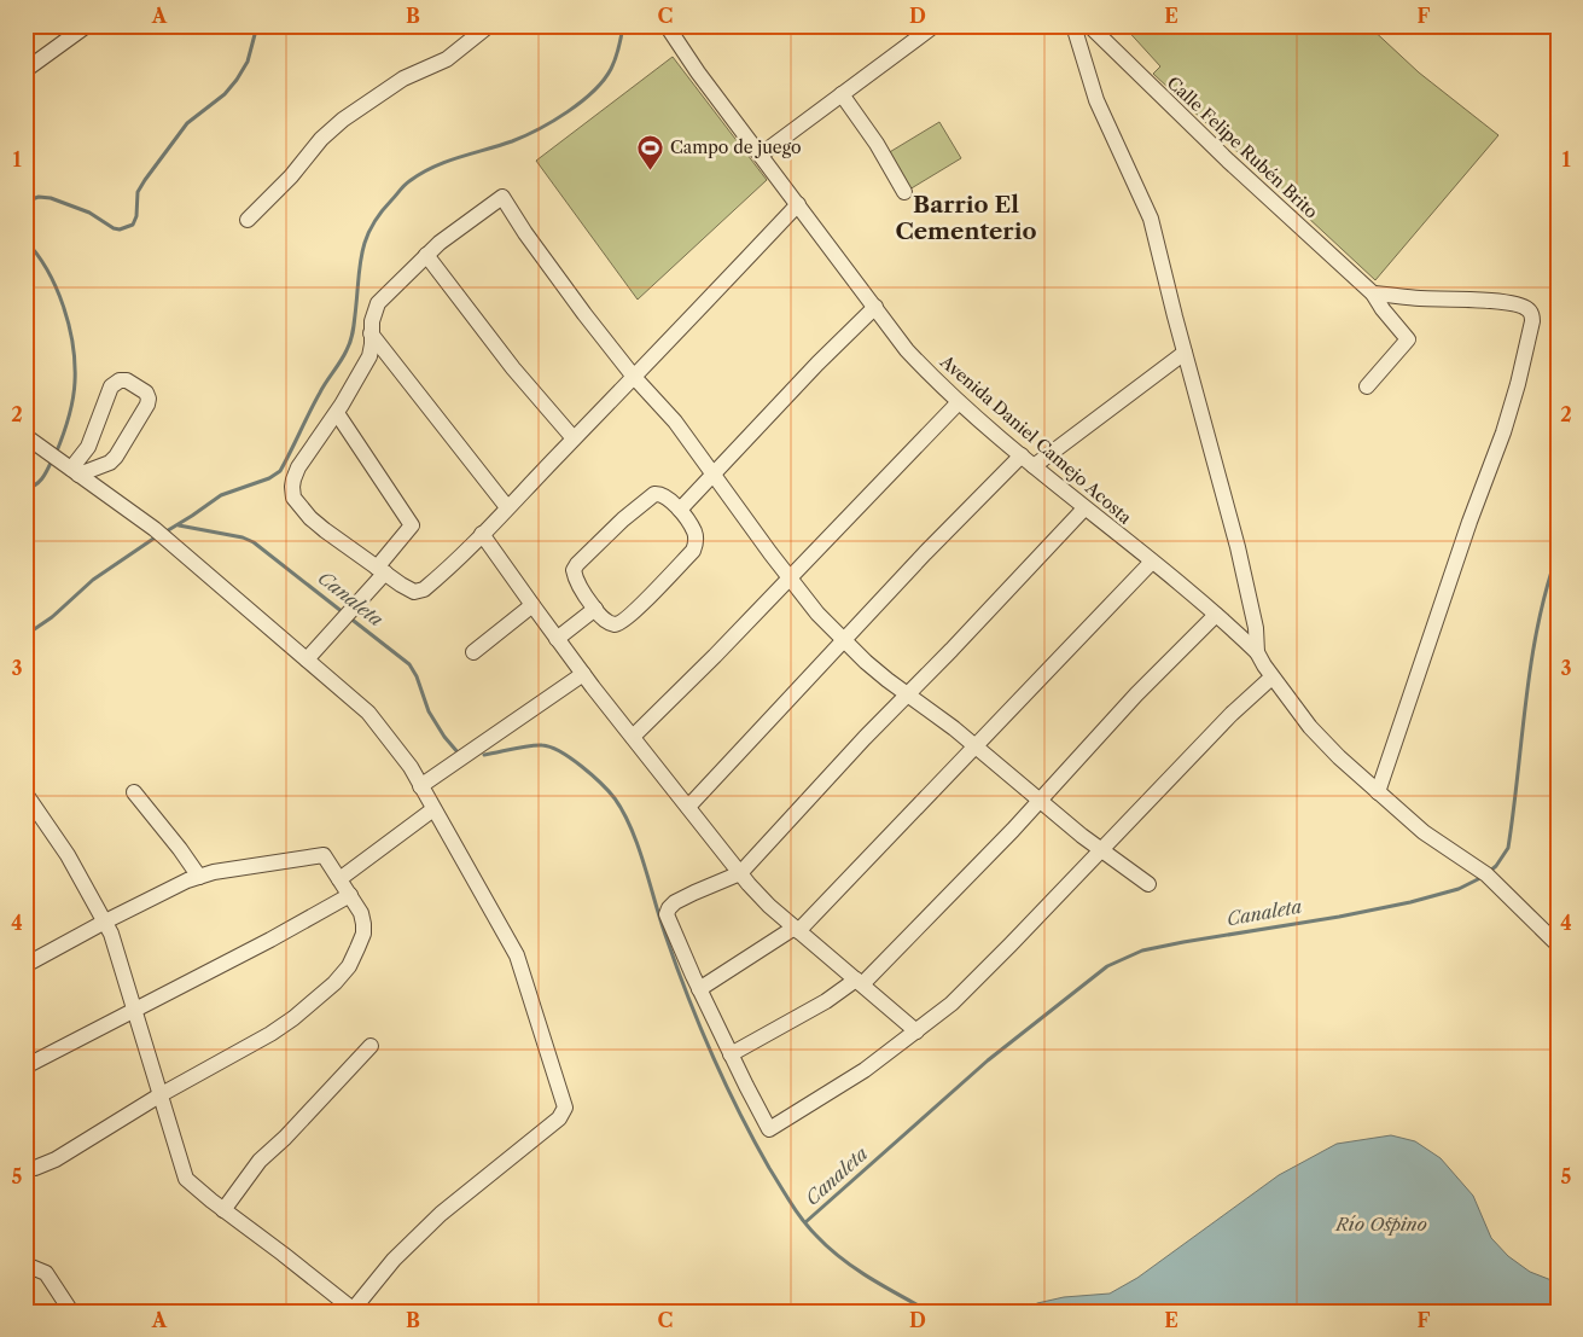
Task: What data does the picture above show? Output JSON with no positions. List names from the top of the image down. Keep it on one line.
{"streets":{"street":["Calle Felipe Rubén Brito","Avenida Daniel Camejo Acosta"]},"districts":["Barrio El Cementerio"],"water":["Canaleta","Río Ospino"],"places":{"sports":["Campo de juego"]},"grid":{"columns":["A","B","C","D","E","F"],"rows":["1","2","3","4","5"]}}
